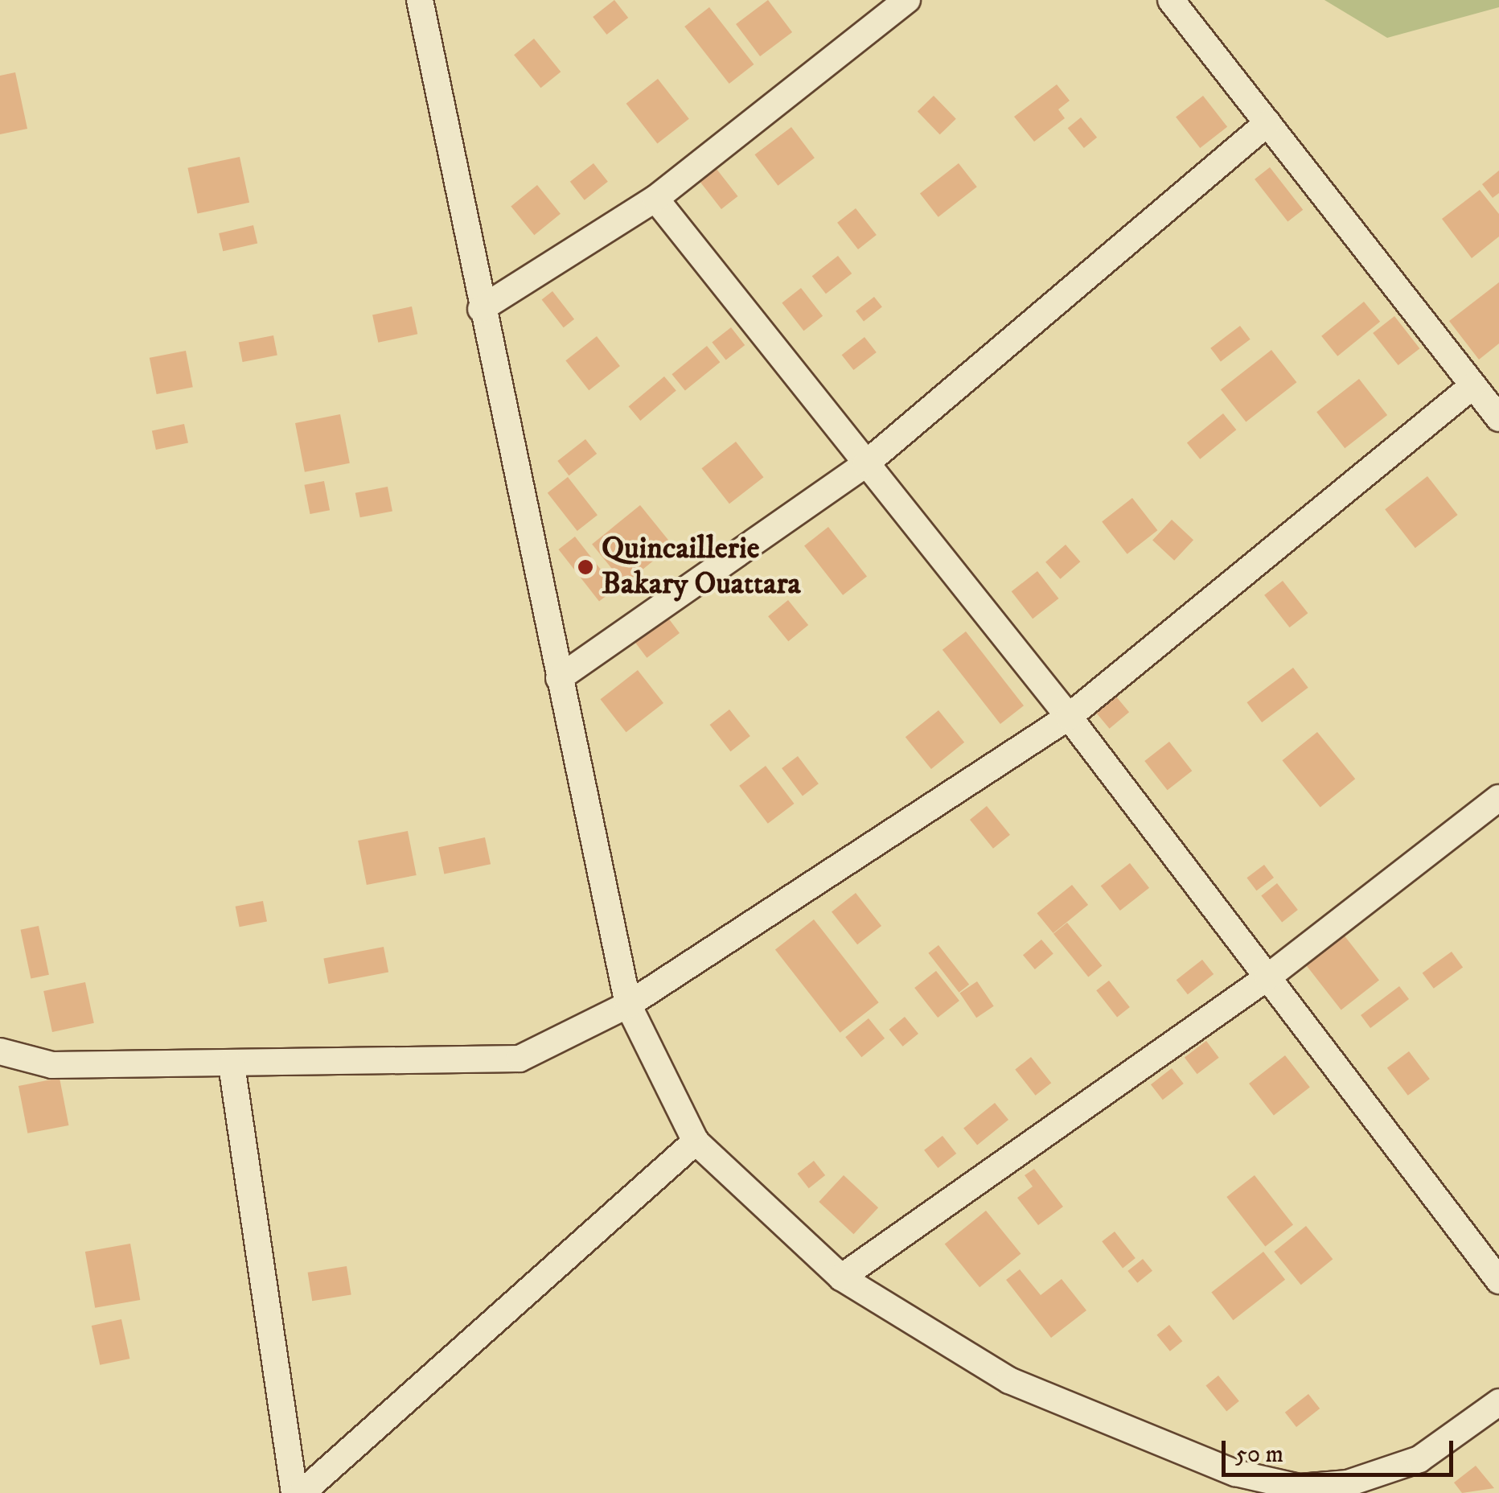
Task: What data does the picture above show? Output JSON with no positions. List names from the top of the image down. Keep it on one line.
{"places":["Quincaillerie Bakary Ouattara"],"scale_bar":"50 m"}
